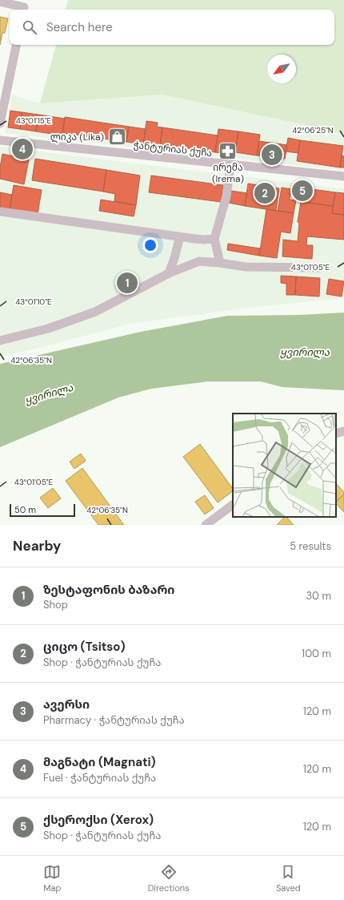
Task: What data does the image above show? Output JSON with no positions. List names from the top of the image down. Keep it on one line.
{"streets":{"street":["ჭანტურიას ქუჩა"]},"water":["ყვირილა"],"places":{"shop":["ლიკა (Lika)"],"pharmacy":["ირემა (Irema)"]},"scale_bar":"50 m","north":"bottom left","page":{"search":"Search here","pins":["4","3","5","2","1"],"scale":"50 m","heading":["Nearby","5 results"],"list":[{"mark":"1","name":"ზესტაფონის ბაზარი","note":"Shop","value":"30 m"},{"mark":"2","name":"ციცო (Tsitso)","note":"Shop · ჭანტურიას ქუჩა","value":"100 m"},{"mark":"3","name":"ავერსი","note":"Pharmacy · ჭანტურიას ქუჩა","value":"120 m"},{"mark":"4","name":"მაგნატი (Magnati)","note":"Fuel · ჭანტურიას ქუჩა","value":"120 m"},{"mark":"5","name":"ქსეროქსი (Xerox)","note":"Shop · ჭანტურიას ქუჩა","value":"120 m"}],"nav":["Map","Directions","Saved"]},"coordinates":["43°01'15\"E","42°06'25\"N","43°01'05\"E","43°01'10\"E","42°06'35\"N"]}
